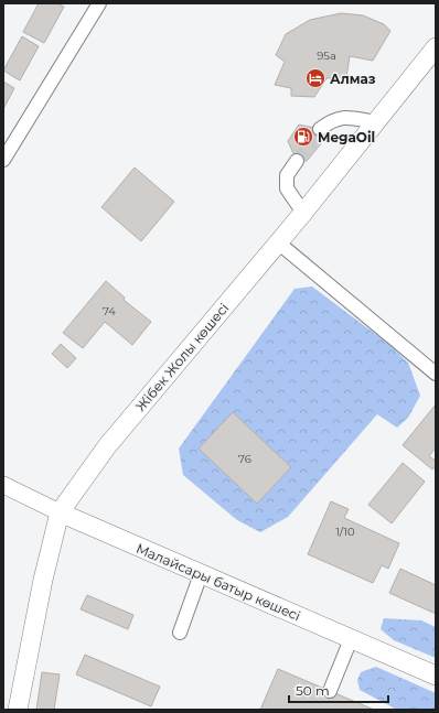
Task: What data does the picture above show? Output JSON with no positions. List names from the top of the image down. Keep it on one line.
{"streets":{"highway":["Жібек Жолы көшесі","Малайсары батыр көшесі"]},"crossings":[["Жібек Жолы көшесі","Малайсары батыр көшесі"]],"places":{"hotel":["Алмаз"],"fuel station":["MegaOil"]},"house_numbers":["95а","74","76","1/10"],"scale_bar":"50 m"}
